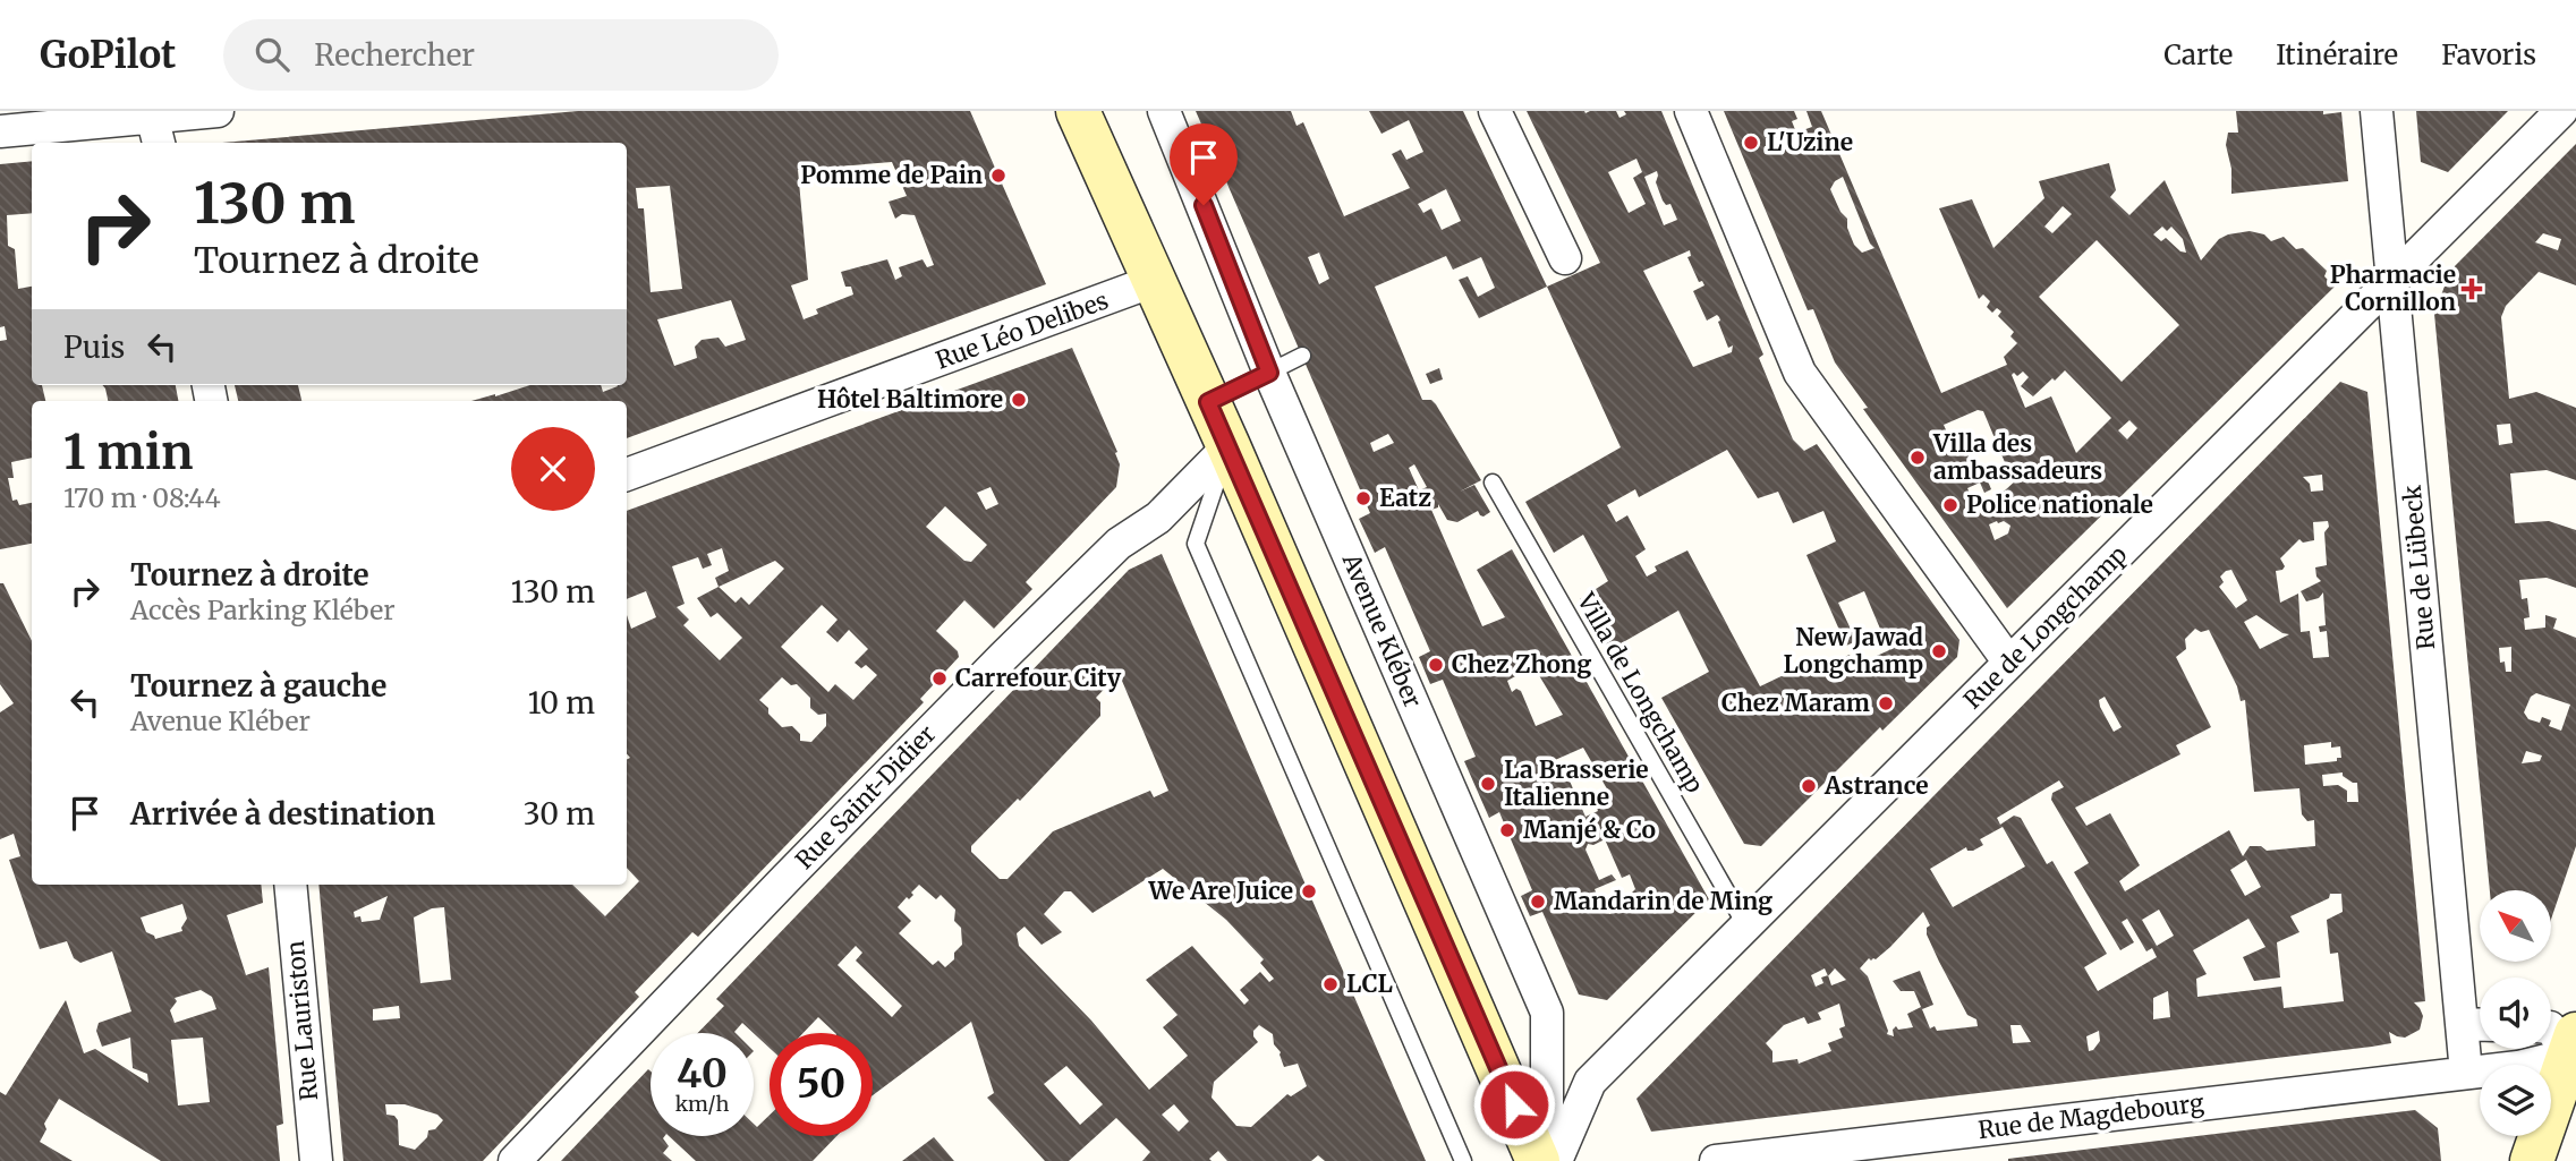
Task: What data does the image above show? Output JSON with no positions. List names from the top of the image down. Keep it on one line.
{"streets":{"street":["Rue Léo Delibes","Rue de Lübeck","Rue de Longchamp","Avenue Kléber","Rue Saint-Didier","Rue Lauriston","Rue de Magdebourg"],"lane":["Villa de Longchamp"]},"crossings":[["Rue de Lübeck","Rue de Longchamp"],["Rue de Longchamp","Villa de Longchamp"]],"places":{"other":["L'Uzine","Pomme de Pain","Hôtel Baltimore","Villa des ambassadeurs","Eatz","Police nationale","New Jawad Longchamp","Chez Zhong","Carrefour City","Chez Maram","La Brasserie Italienne","Astrance","Manjé & Co","We Are Juice","Mandarin de Ming","LCL"],"health":["Pharmacie Cornillon"]},"north":"top left","page":{"header":"GoPilot","search":"Rechercher","nav":["Carte","Itinéraire","Favoris"],"turn":["130 m","Tournez à droite"],"then":"Puis","heading":["1 min","170 m · 08:44"],"list":[{"name":"Tournez à droite","note":"Accès Parking Kléber","value":"130 m"},{"name":"Tournez à gauche","note":"Avenue Kléber","value":"10 m"},{"name":"Arrivée à destination","value":"30 m"}],"speed":"40 km/h","limit":"50"}}
